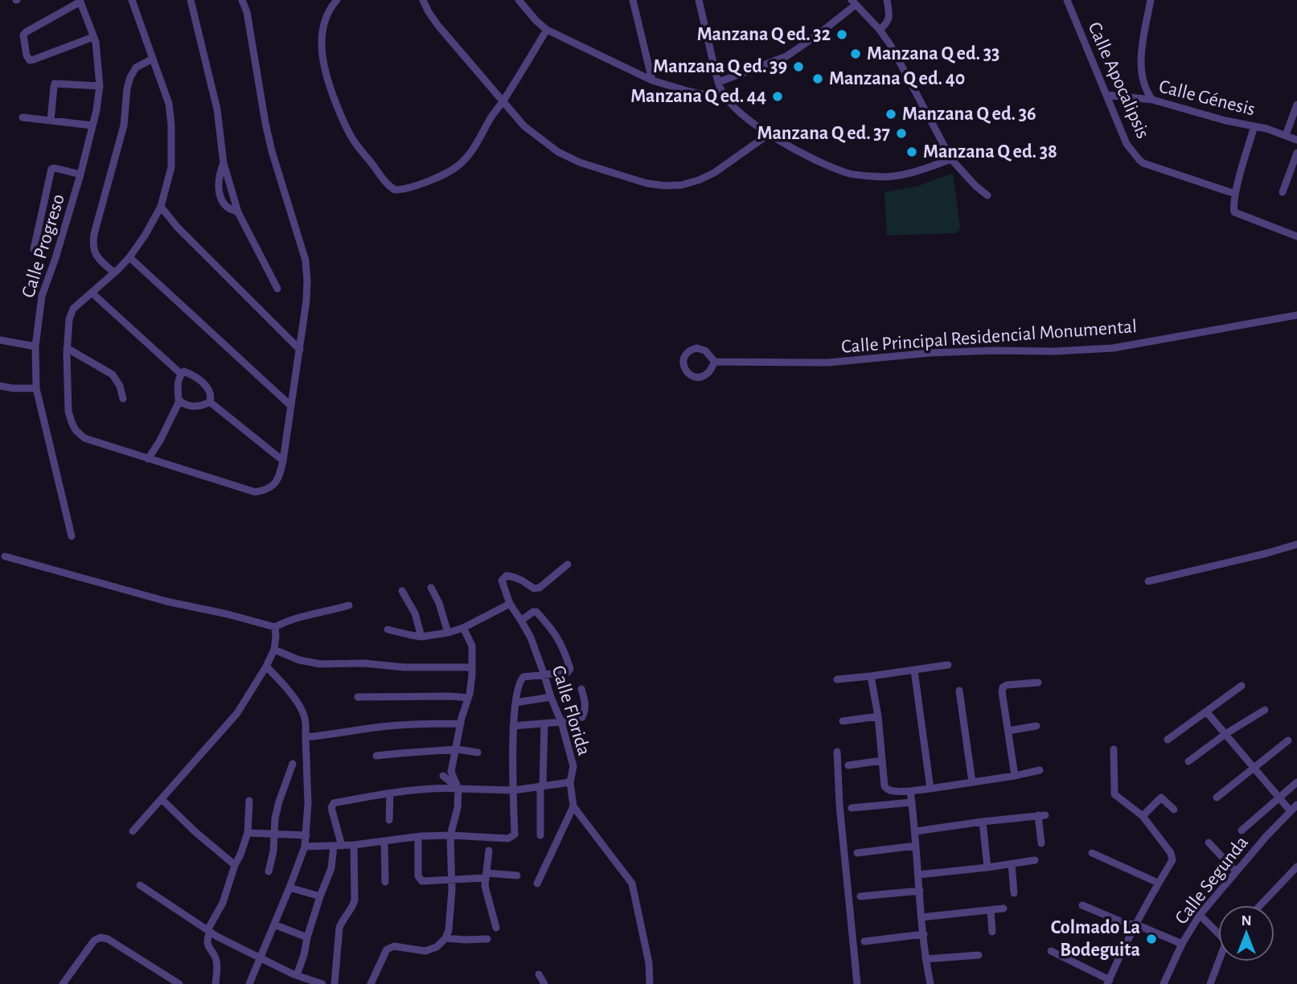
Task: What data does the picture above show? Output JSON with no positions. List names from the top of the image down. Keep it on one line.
{"streets":{"street":["Calle Apocalipsis","Calle Génesis","Calle Progreso","Calle Principal Residencial Monumental","Calle Florida","Calle Segunda"]},"crossings":[["Calle Apocalipsis","Calle Génesis"]],"places":["Manzana Q ed. 32","Manzana Q ed. 33","Manzana Q ed. 39","Manzana Q ed. 40","Manzana Q ed. 44","Manzana Q ed. 36","Manzana Q ed. 37","Manzana Q ed. 38","Colmado La Bodeguita"],"north":"top"}
